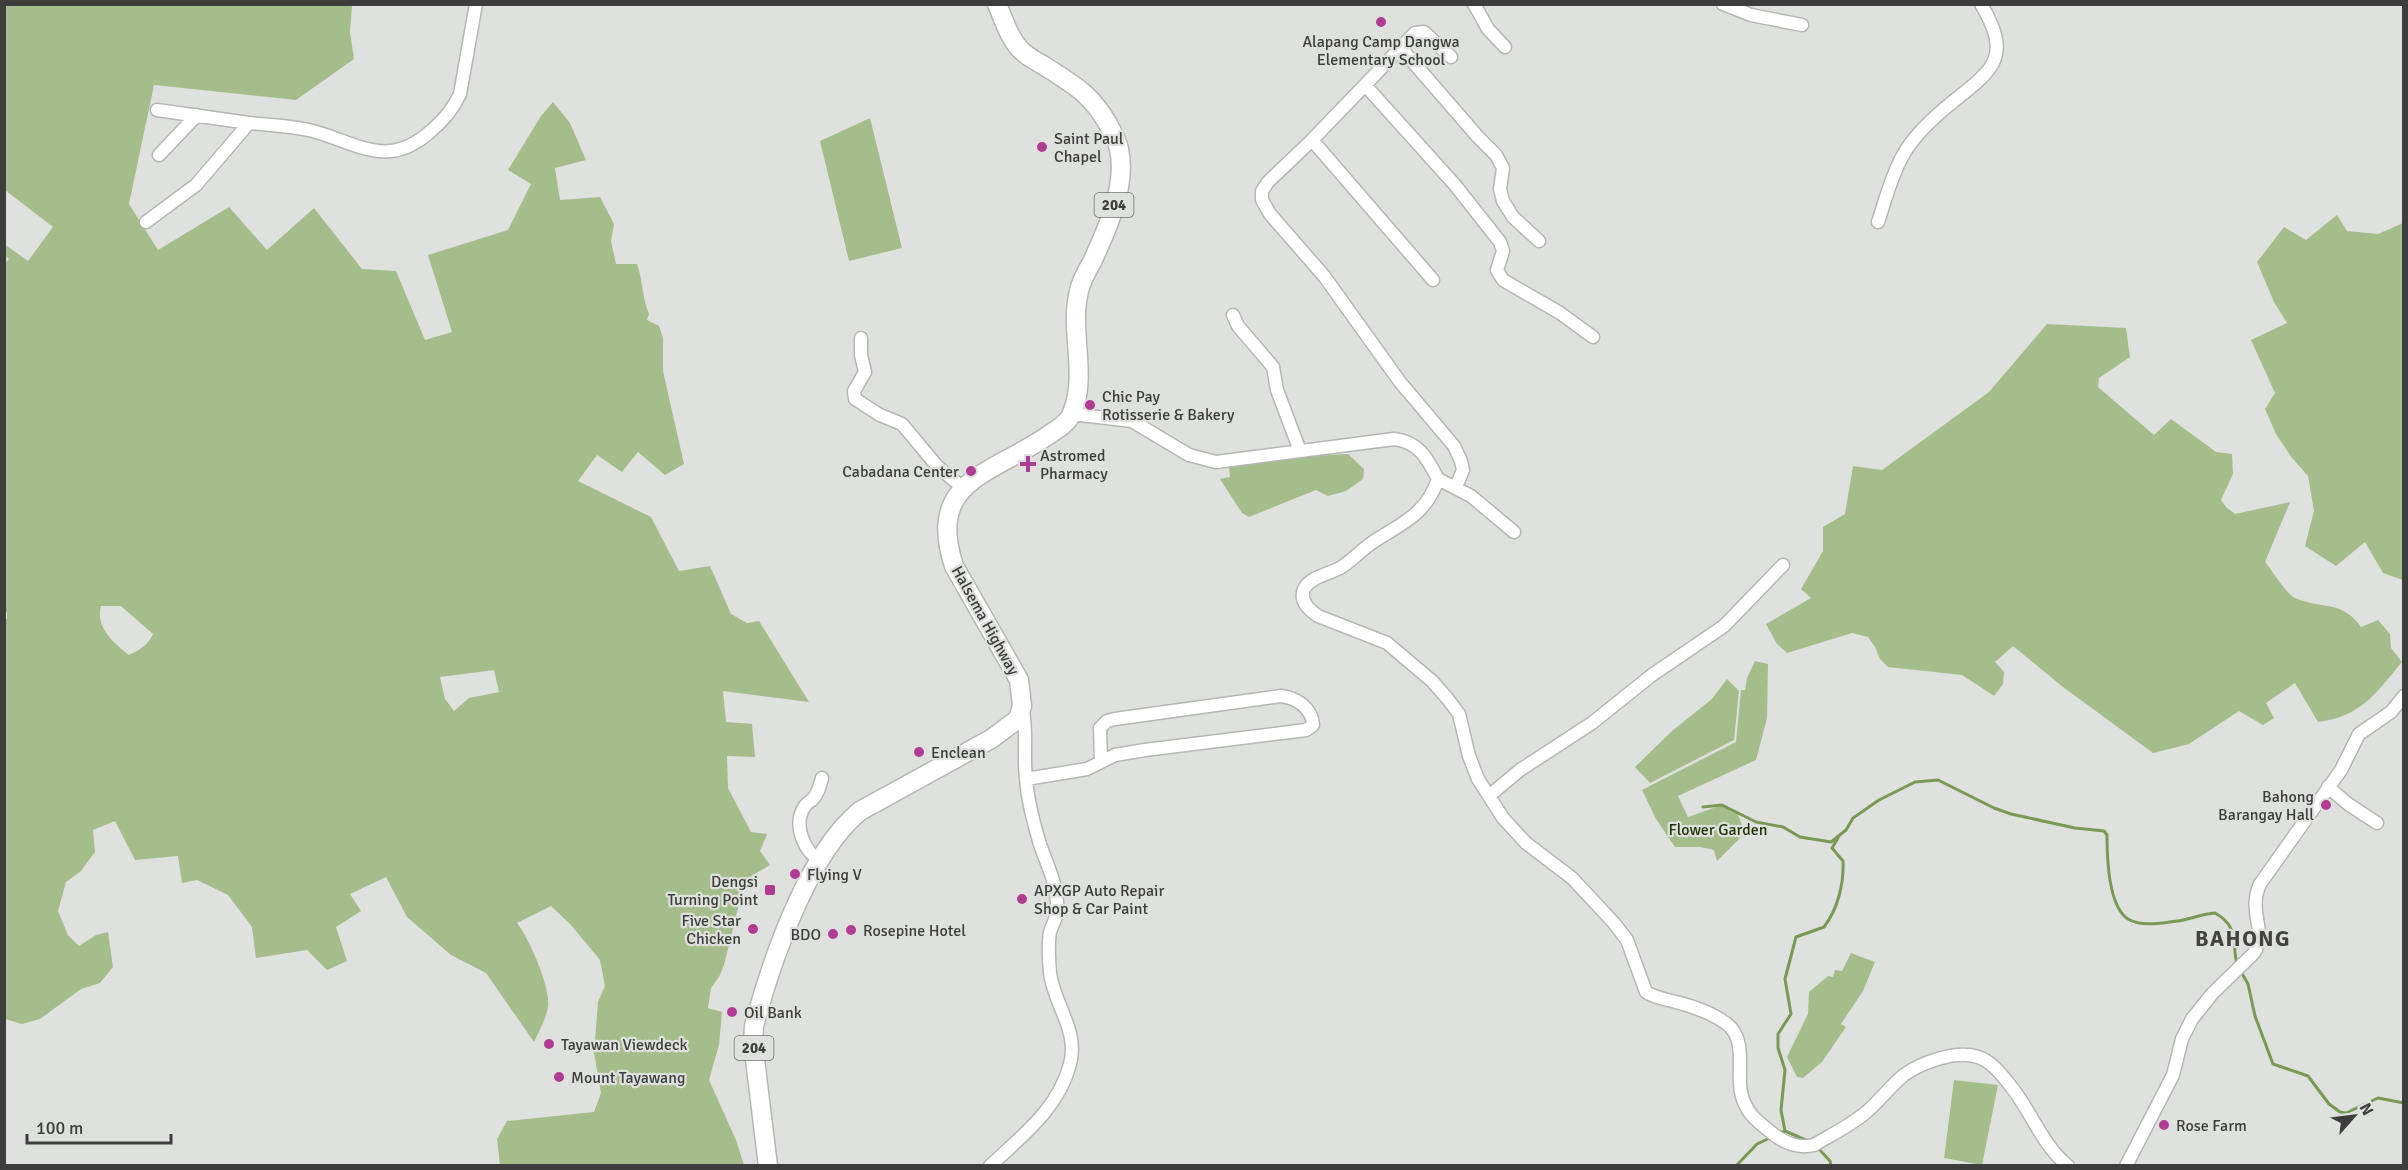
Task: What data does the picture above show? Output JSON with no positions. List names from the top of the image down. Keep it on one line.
{"streets":{"highway":["204","Halsema Highway"]},"crossings":[["204","Halsema Highway"]],"districts":["BAHONG"],"parks":["Flower Garden"],"places":{"other":["Alapang Camp Dangwa Elementary School","Saint Paul Chapel","Chic Pay Rotisserie & Bakery","Cabadana Center","Enclean","Bahong Barangay Hall","Flying V","APXGP Auto Repair Shop & Car Paint","Five Star Chicken","Rosepine Hotel","BDO","Oil Bank","Tayawan Viewdeck","Mount Tayawang","Rose Farm"],"health":["Astromed Pharmacy"],"transit":["Dengsi Turning Point"]},"scale_bar":"100 m","north":"top right"}
